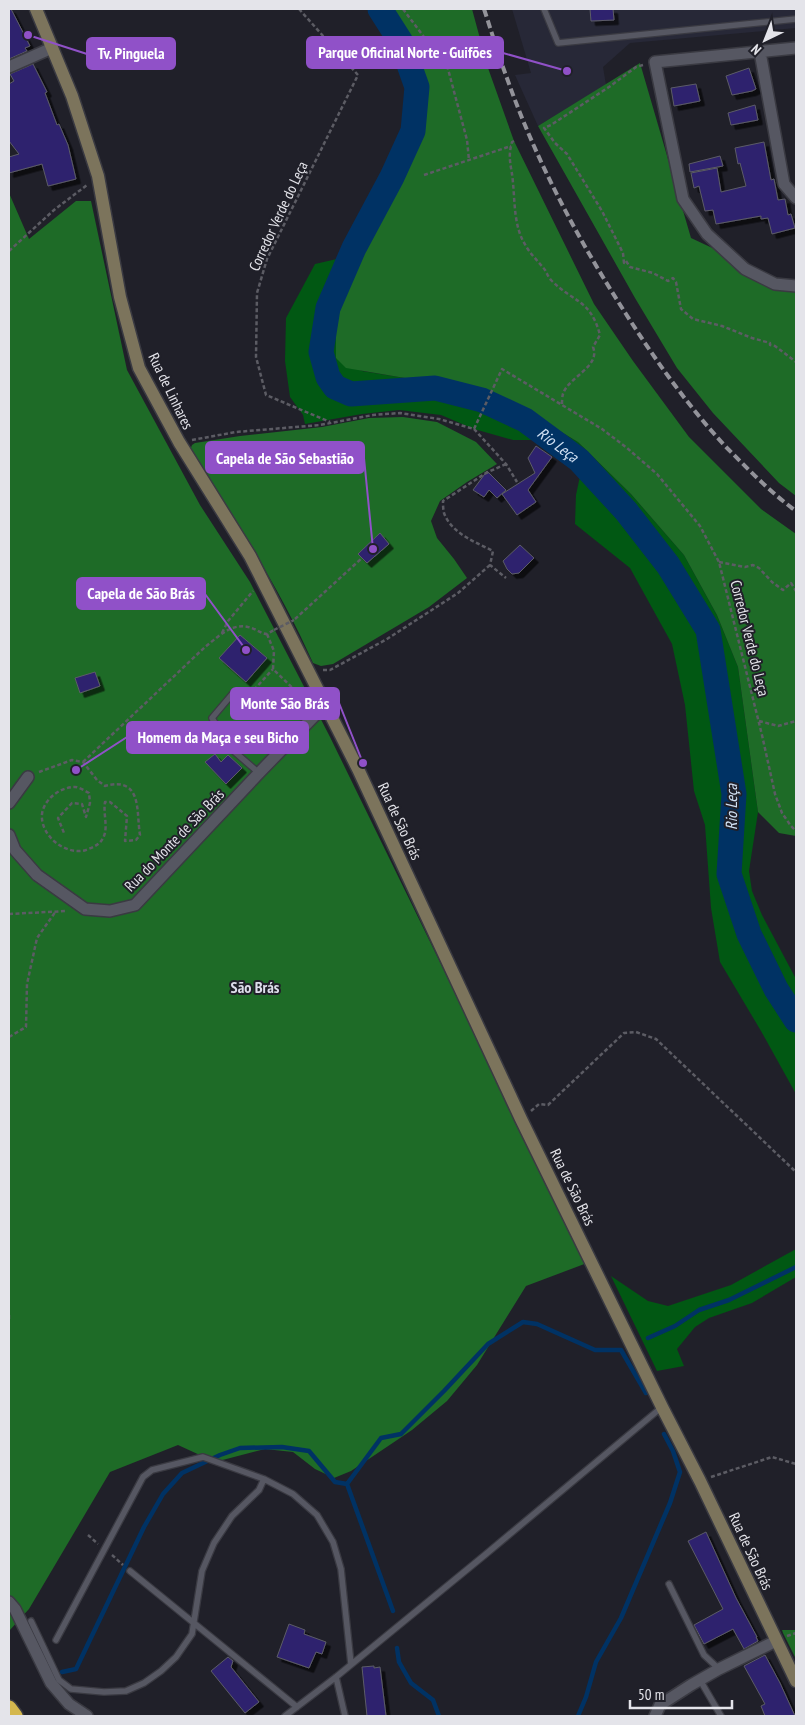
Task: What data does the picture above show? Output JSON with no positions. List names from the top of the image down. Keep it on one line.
{"streets":{"main road":["Rua de Linhares","Rua de São Brás"],"street":["Rua do Monte de São Brás"],"path":["Corredor Verde do Leça"]},"crossings":[["Rua de Linhares","Rua de São Brás"],["Rua de Linhares","Rua do Monte de São Brás"],["Rua de São Brás","Rua do Monte de São Brás"]],"districts":["São Brás"],"water":["Rio Leça"],"places":["Tv. Pinguela","Parque Oficinal Norte - Guifões","Capela de São Sebastião","Capela de São Brás","Monte São Brás","Homem da Maça e seu Bicho"],"scale_bar":"50 m","north":"bottom left"}
